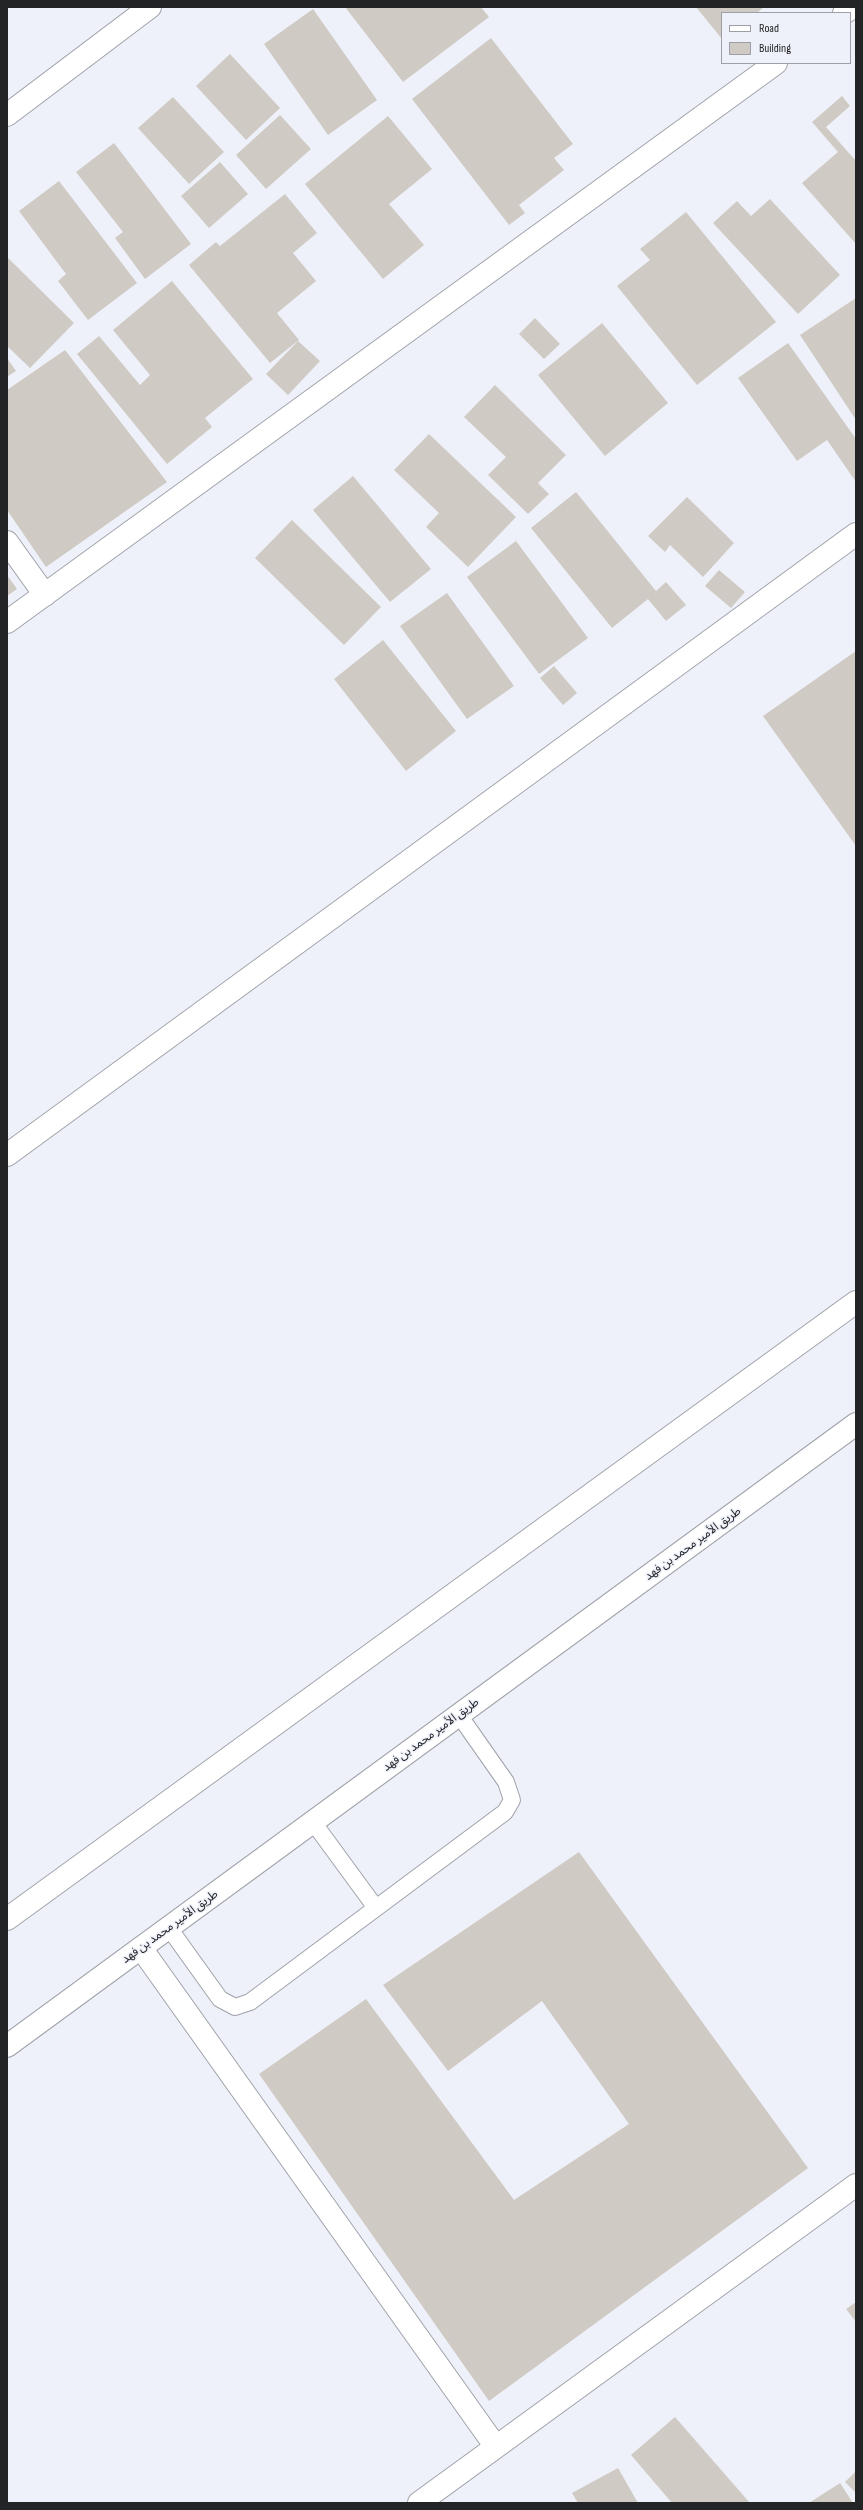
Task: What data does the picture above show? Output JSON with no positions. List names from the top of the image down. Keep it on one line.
{"streets":{"street":["طريق الأمير محمد بن فهد"]},"legend":["Road","Building"]}
